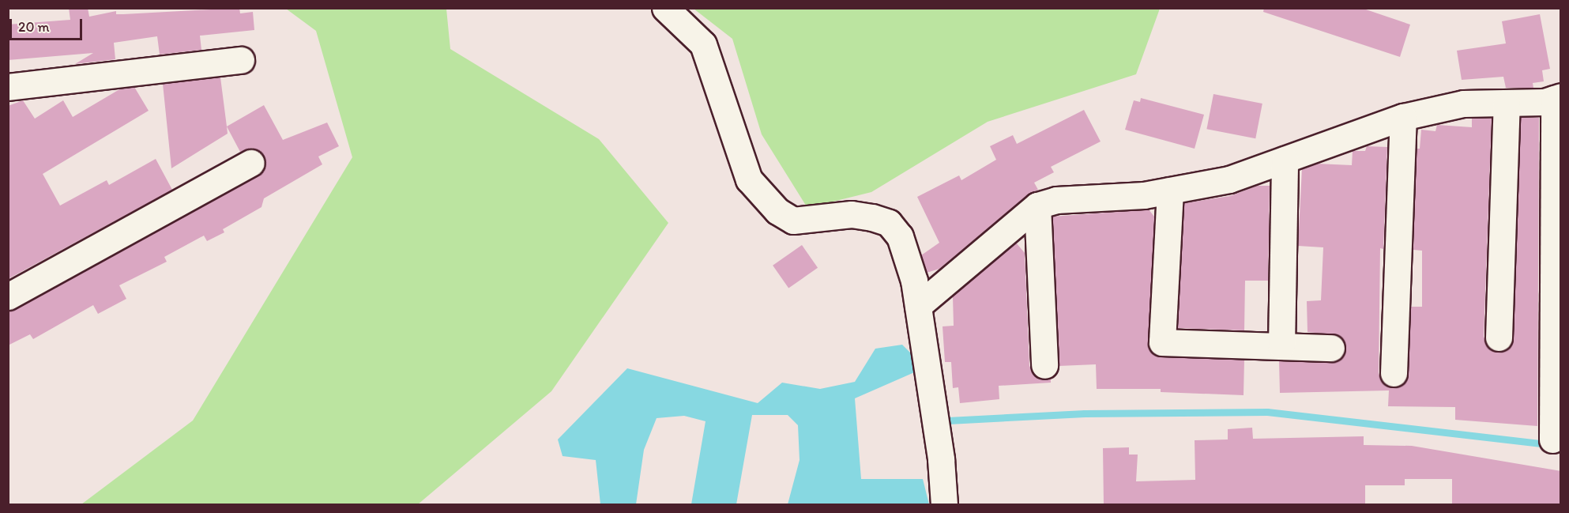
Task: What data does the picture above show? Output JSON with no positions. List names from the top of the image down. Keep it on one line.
{"scale_bar":"20 m"}
